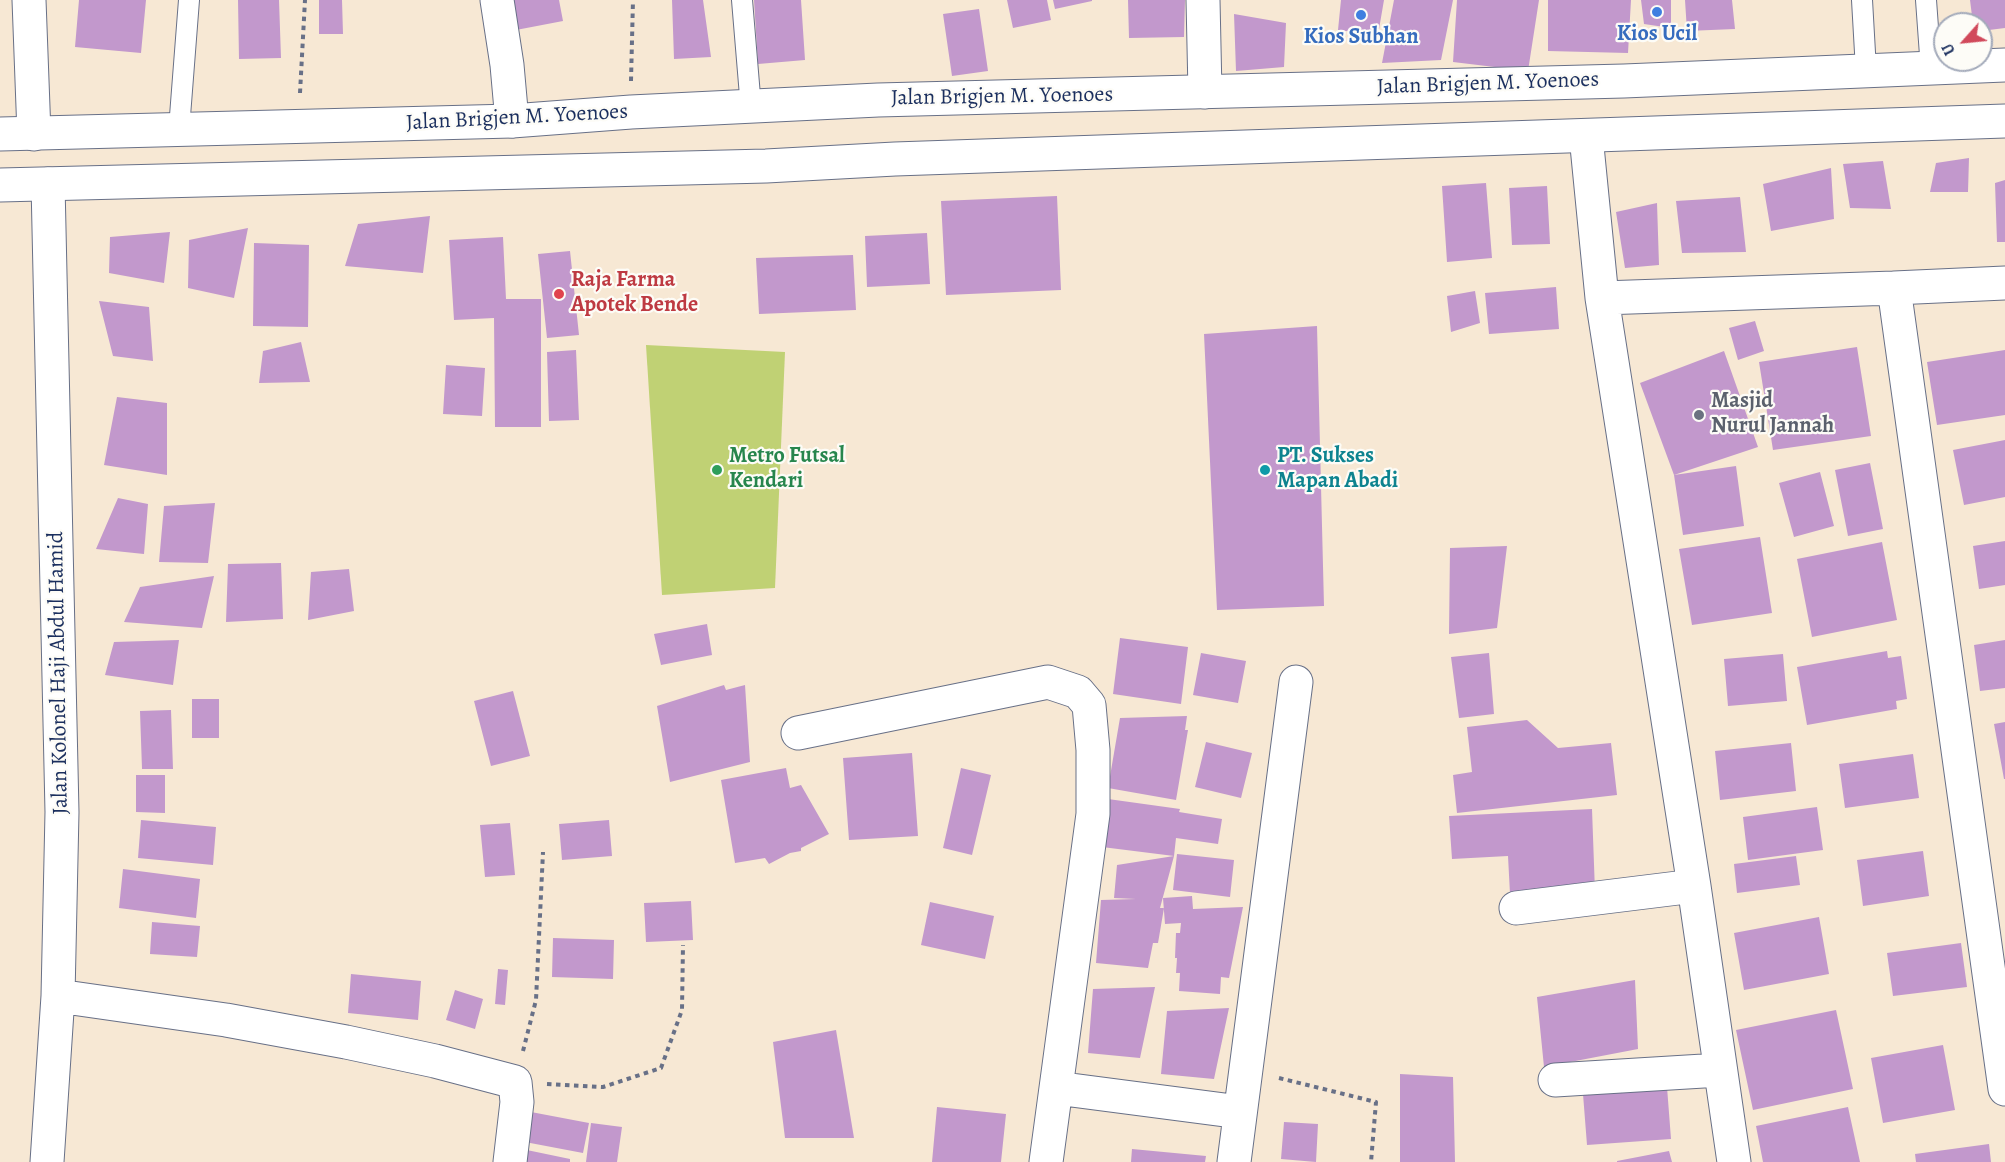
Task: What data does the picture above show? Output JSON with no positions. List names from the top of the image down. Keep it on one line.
{"streets":{"street":["Jalan Brigjen M. Yoenoes","Jalan Kolonel Haji Abdul Hamid"]},"places":["Kios Ucil","Kios Subhan","Raja Farma Apotek Bende","Masjid Nurul Jannah","Metro Futsal Kendari","PT. Sukses Mapan Abadi"],"north":"bottom left"}
